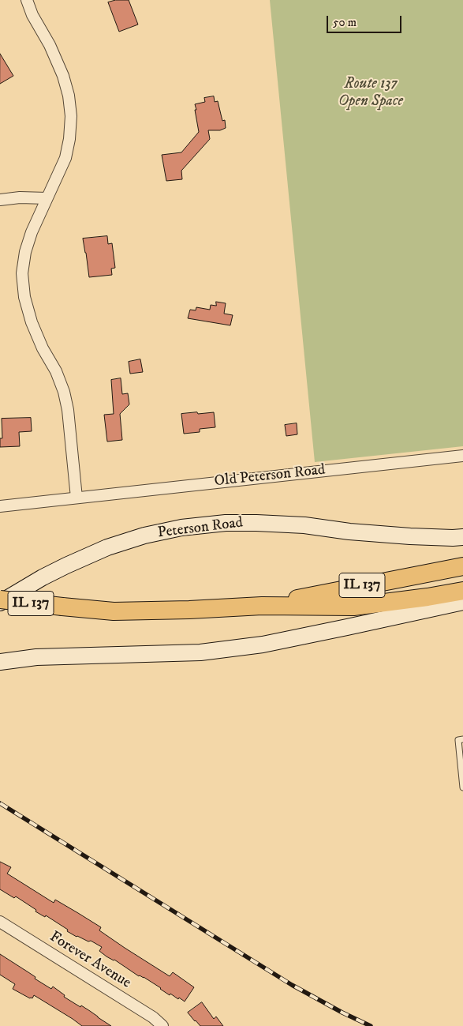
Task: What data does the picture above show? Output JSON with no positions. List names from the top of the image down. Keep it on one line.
{"streets":{"main road":["Peterson Road","IL 137"],"street":["Old Peterson Road","Forever Avenue"]},"parks":["Route 137 Open Space"],"scale_bar":"50 m"}
